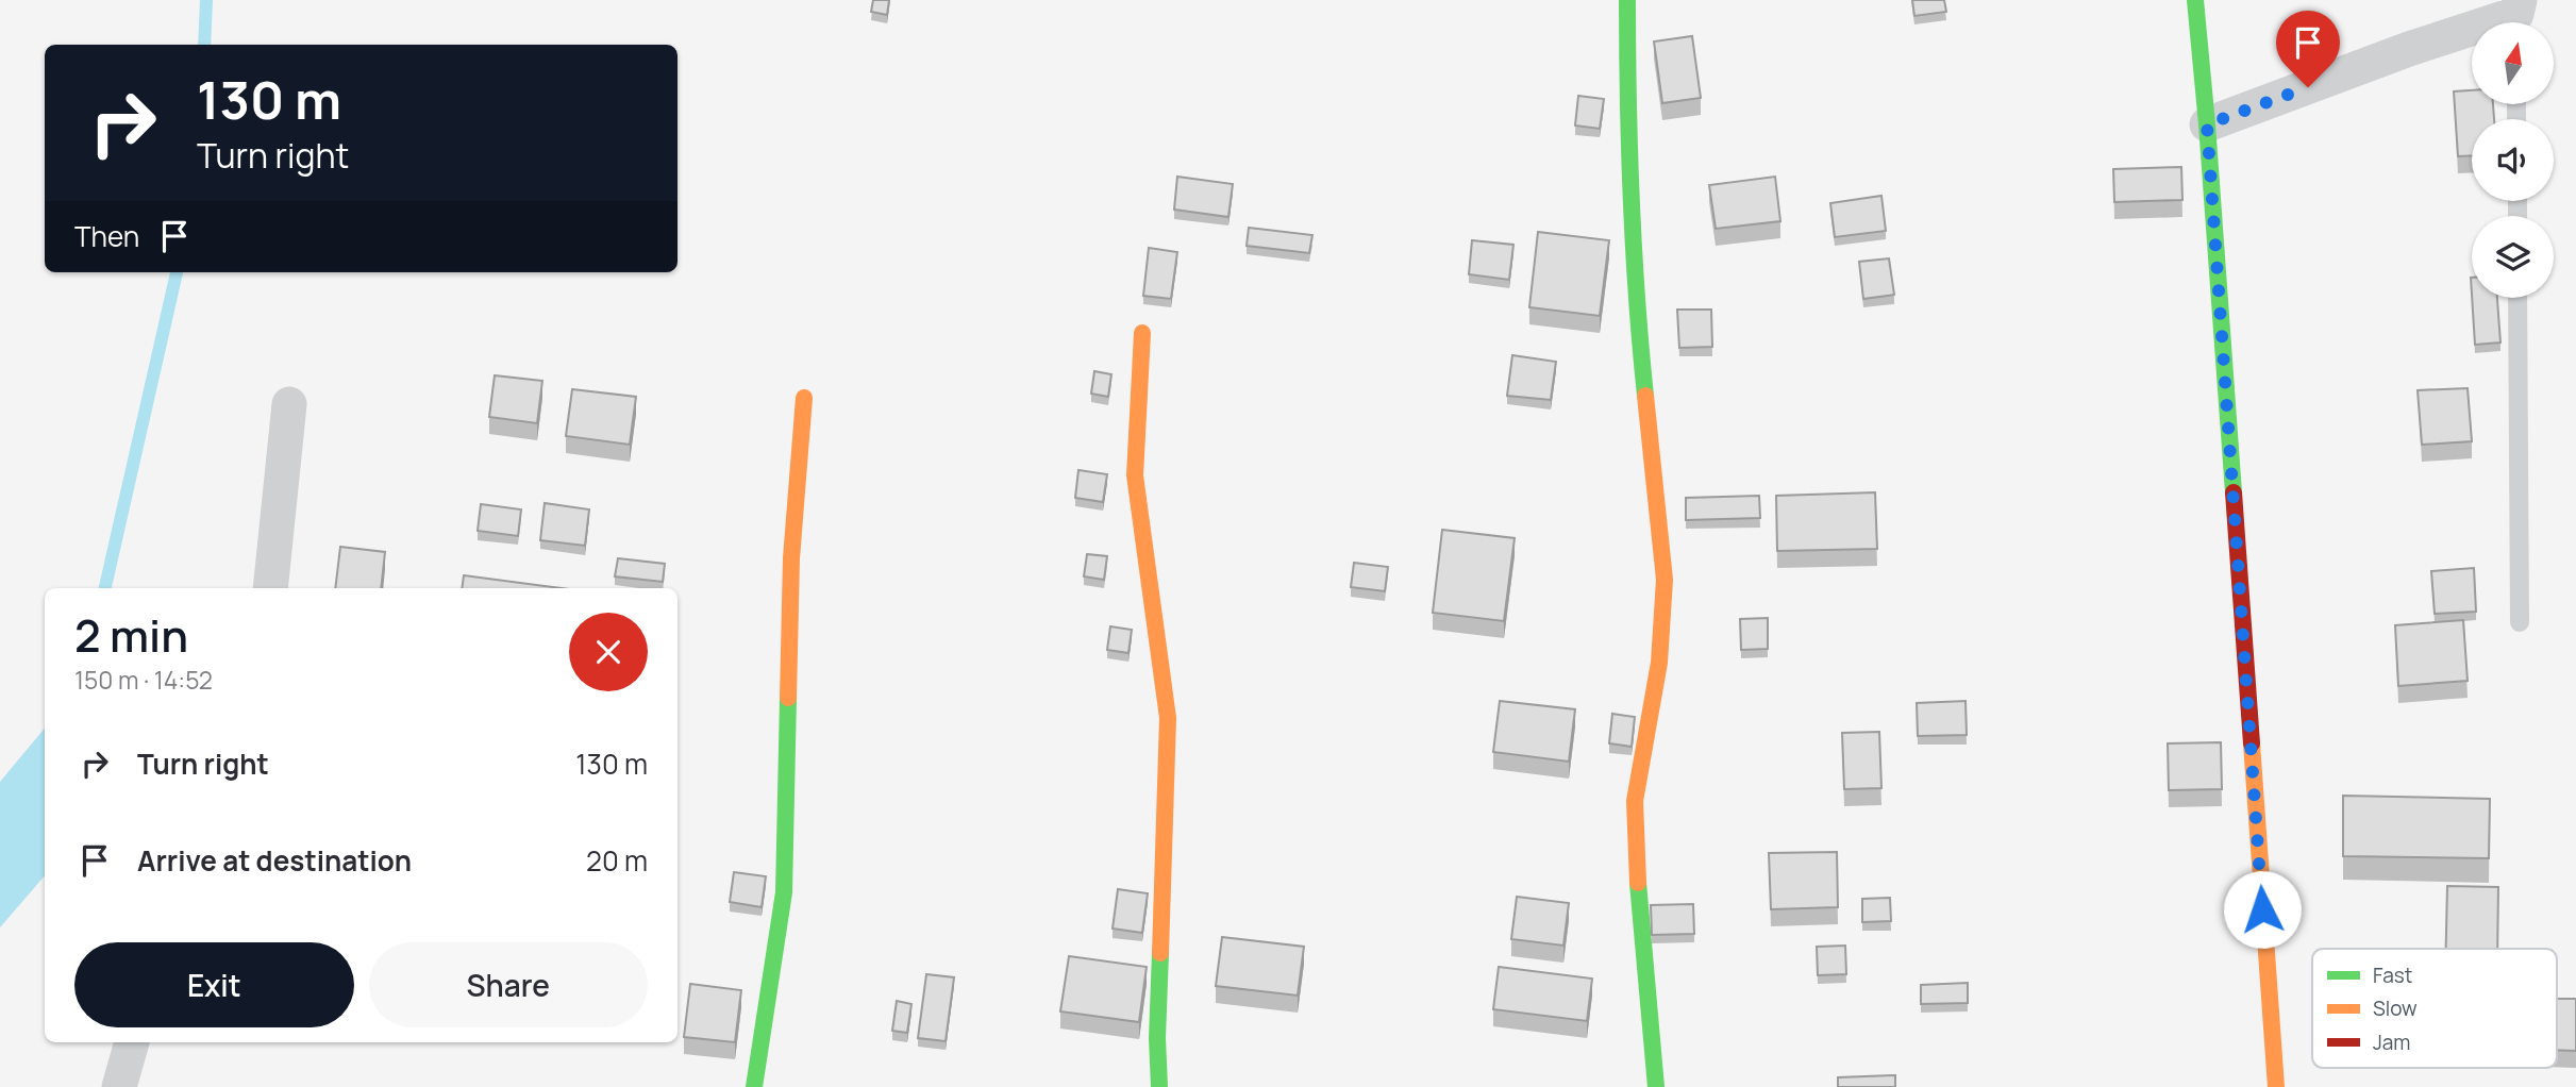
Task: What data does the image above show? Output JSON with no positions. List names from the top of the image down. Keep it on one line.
{"legend":["Fast","Slow","Jam"],"north":"top","page":{"turn":["130 m","Turn right"],"then":"Then","heading":["2 min","150 m · 14:52"],"list":[{"name":"Turn right","value":"130 m"},{"name":"Arrive at destination","value":"20 m"}],"buttons":["Exit","Share"]}}
